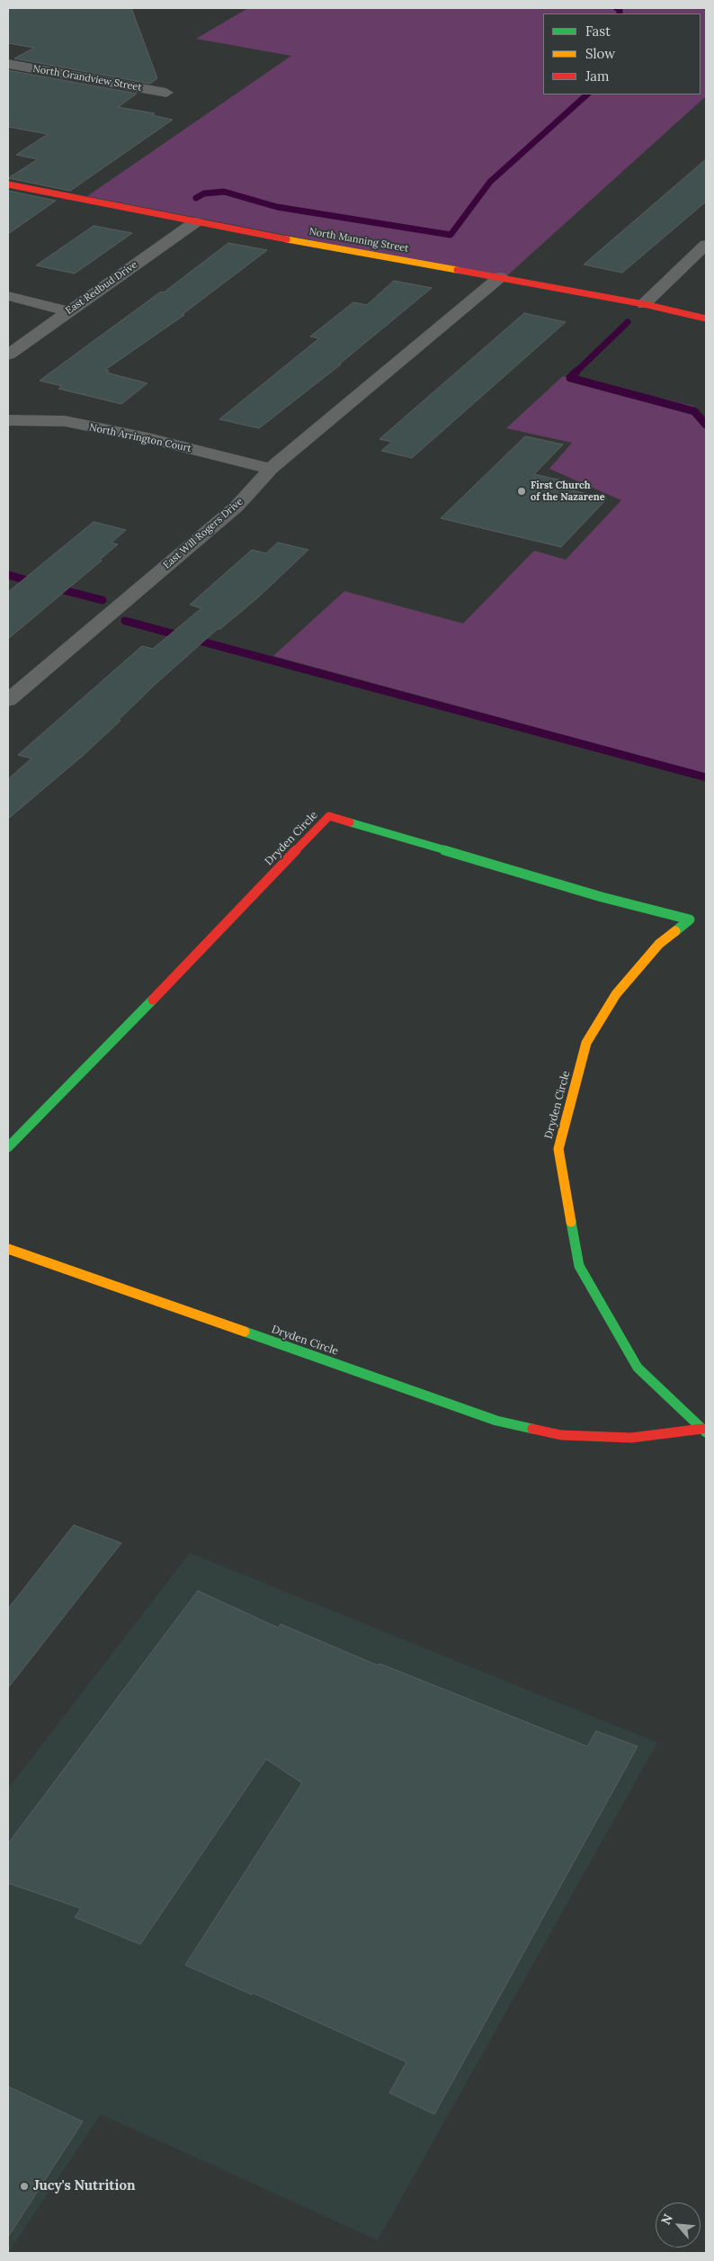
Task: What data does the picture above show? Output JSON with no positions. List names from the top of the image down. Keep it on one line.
{"streets":{"street":["North Grandview Street","North Manning Street","East Redbud Drive","North Arrington Court","East Will Rogers Drive","Dryden Circle"]},"crossings":[["North Manning Street","East Redbud Drive"],["North Manning Street","East Will Rogers Drive"],["North Arrington Court","East Will Rogers Drive"]],"places":["First Church of the Nazarene","Jucy's Nutrition"],"legend":["Fast","Slow","Jam"],"north":"top left"}
